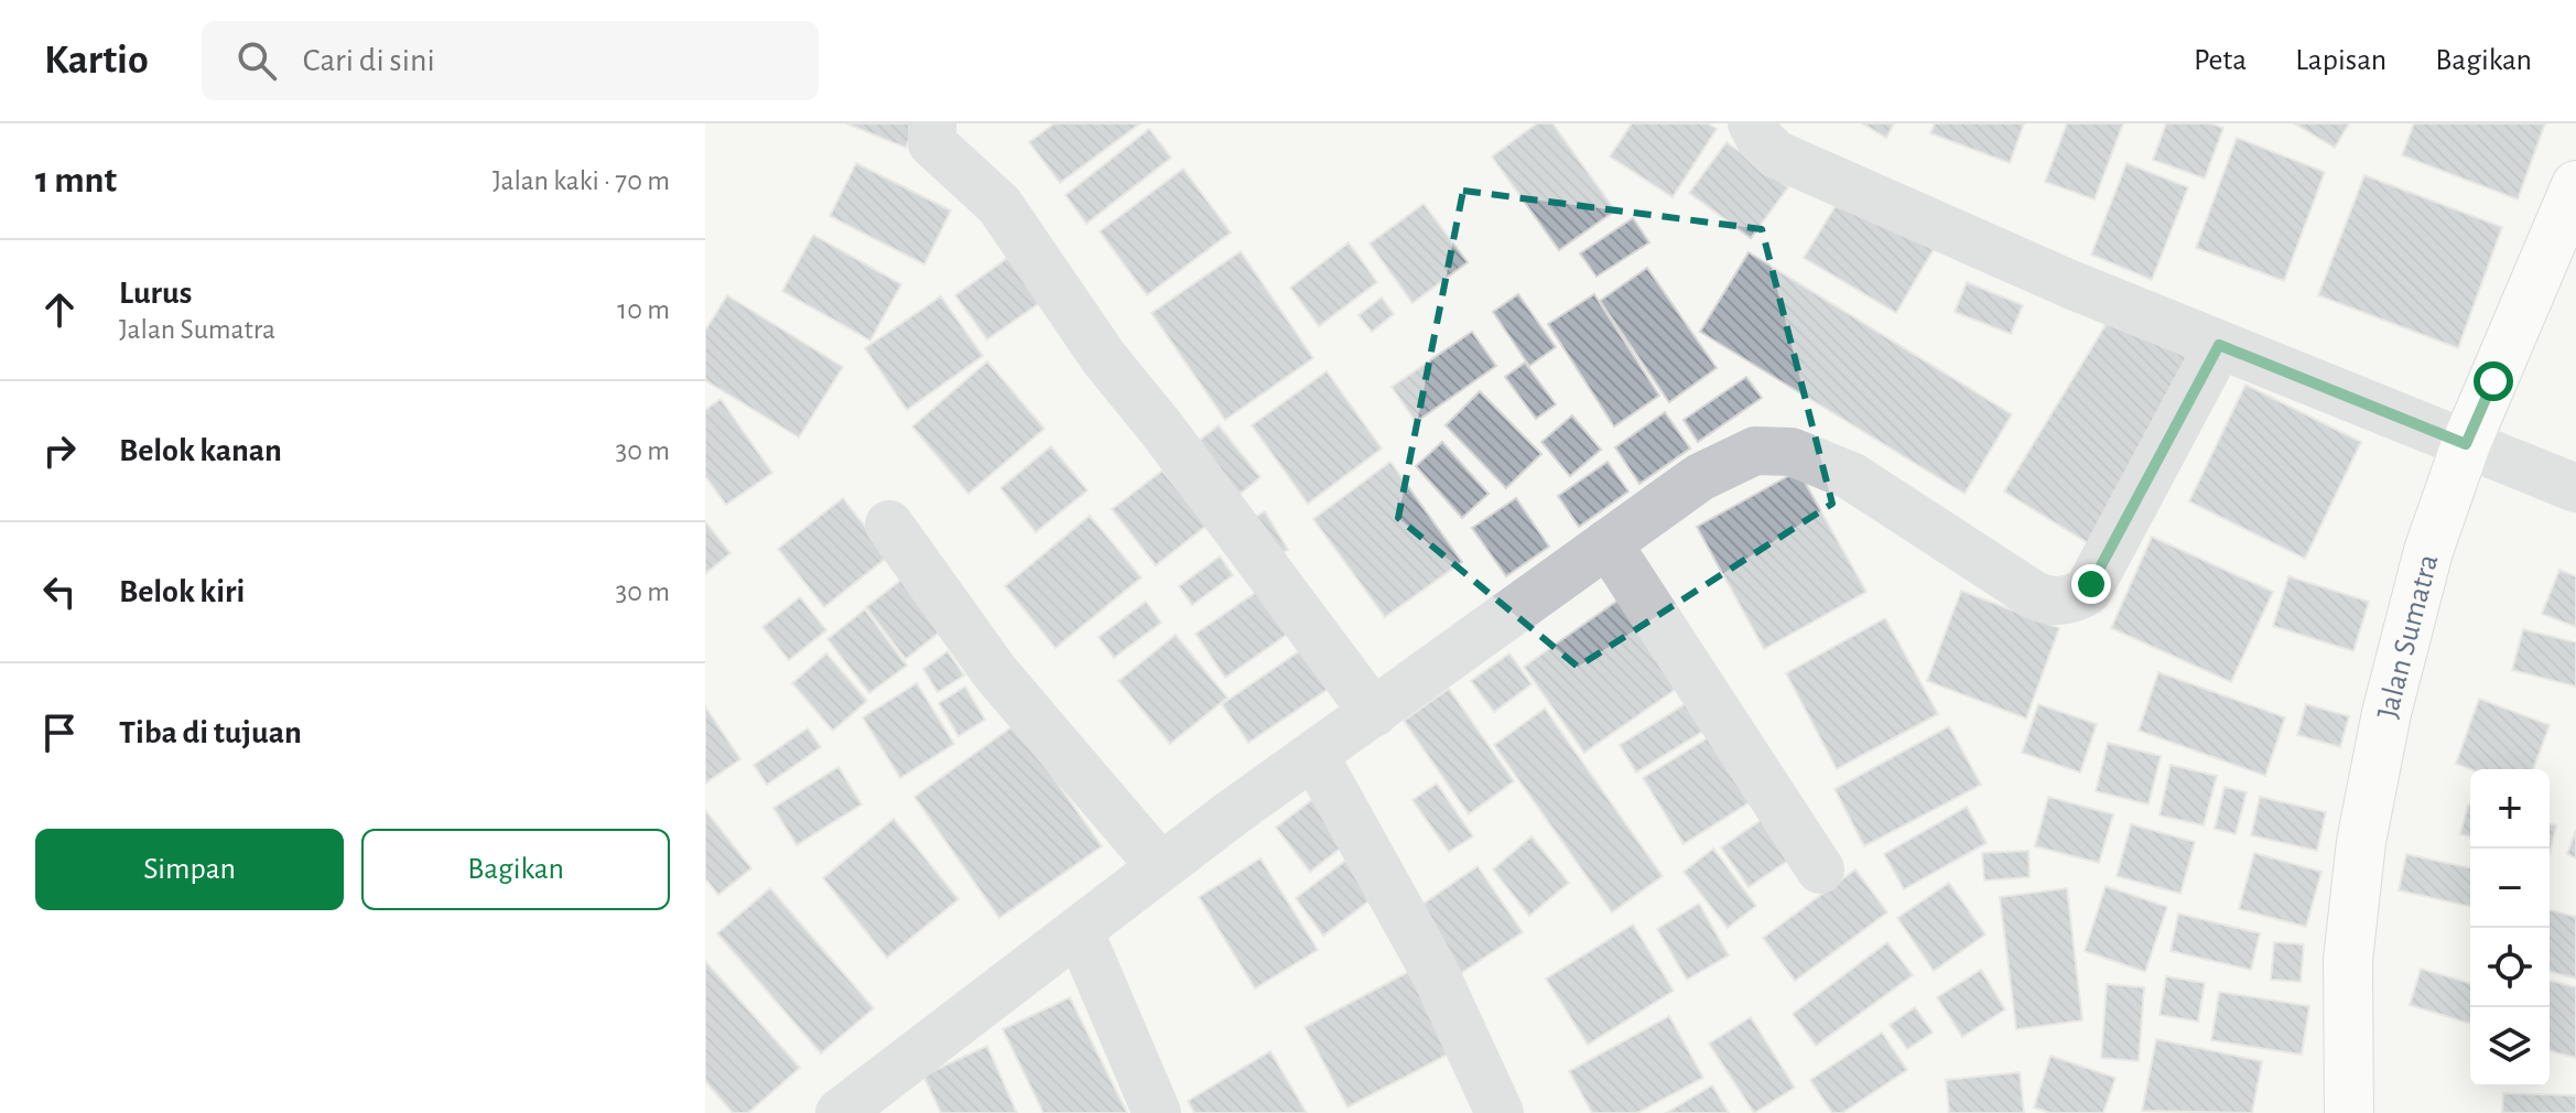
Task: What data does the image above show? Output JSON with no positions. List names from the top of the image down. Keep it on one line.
{"streets":{"main road":["Jalan Sumatra"]},"page":{"header":"Kartio","search":"Cari di sini","nav":["Peta","Lapisan","Bagikan"],"heading":["1 mnt","Jalan kaki · 70 m"],"list":[["Lurus","Jalan Sumatra","10 m"],["Belok kanan","30 m"],["Belok kiri","30 m"],"Tiba di tujuan"],"map_buttons":["+","−"],"buttons":["Simpan","Bagikan"]}}
